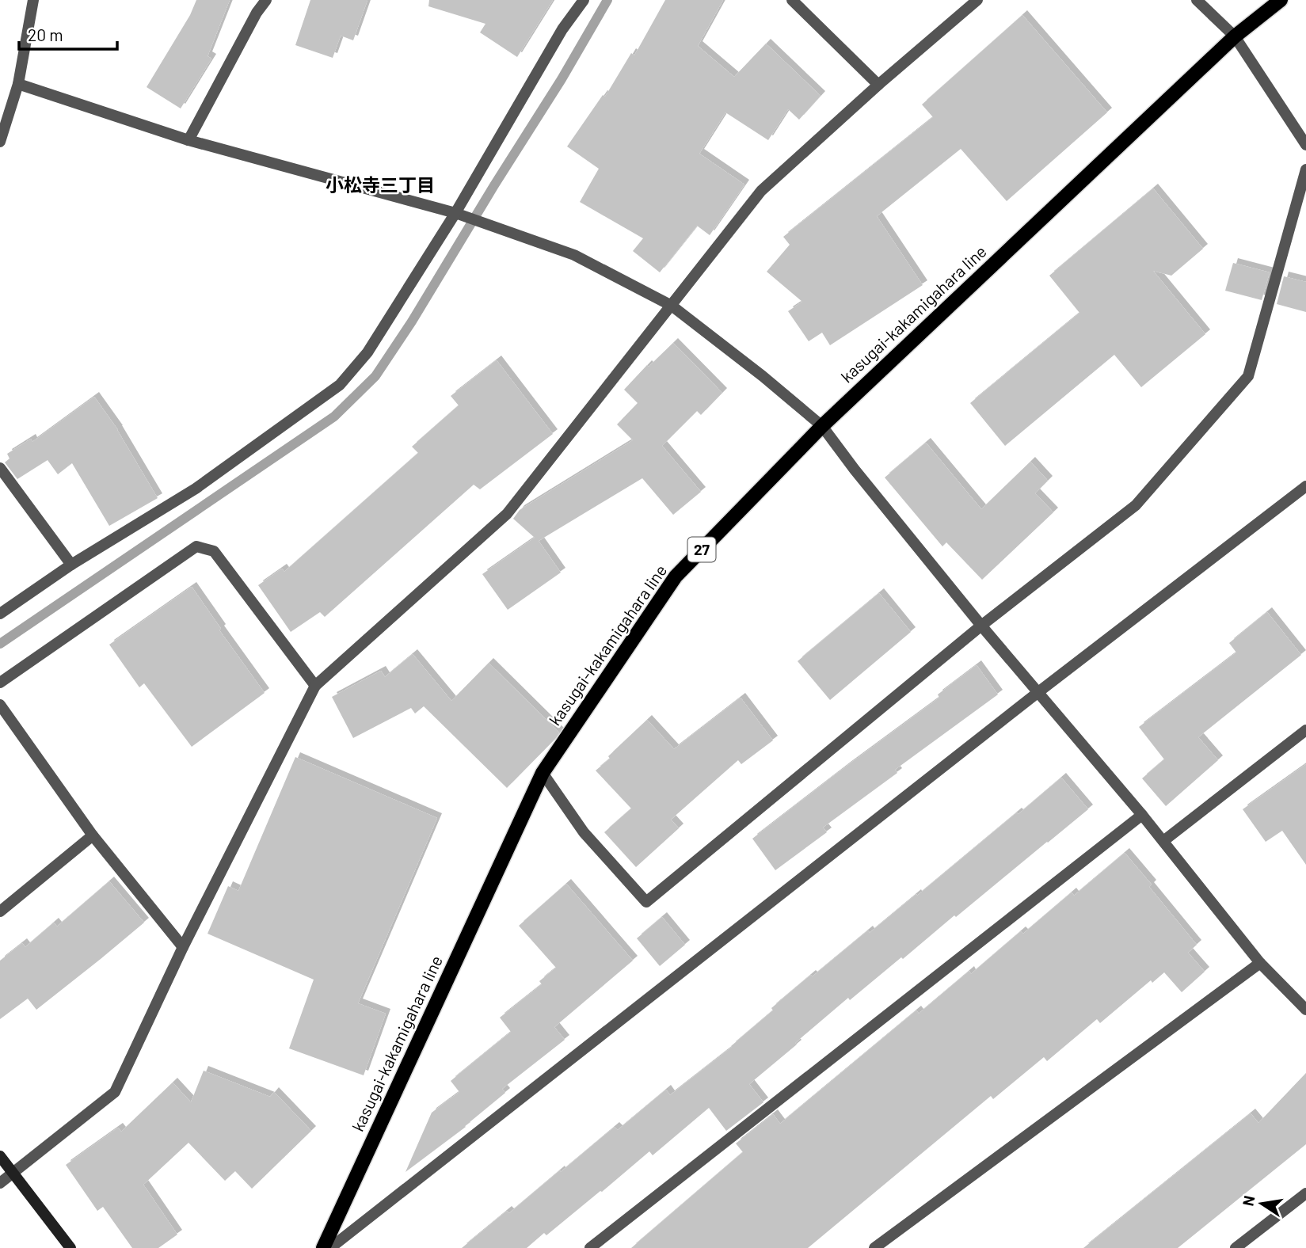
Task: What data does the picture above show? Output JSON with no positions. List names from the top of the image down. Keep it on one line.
{"streets":{"main road":["kasugai-kakamigahara line","27"]},"districts":["小松寺三丁目"],"scale_bar":"20 m","north":"left"}
